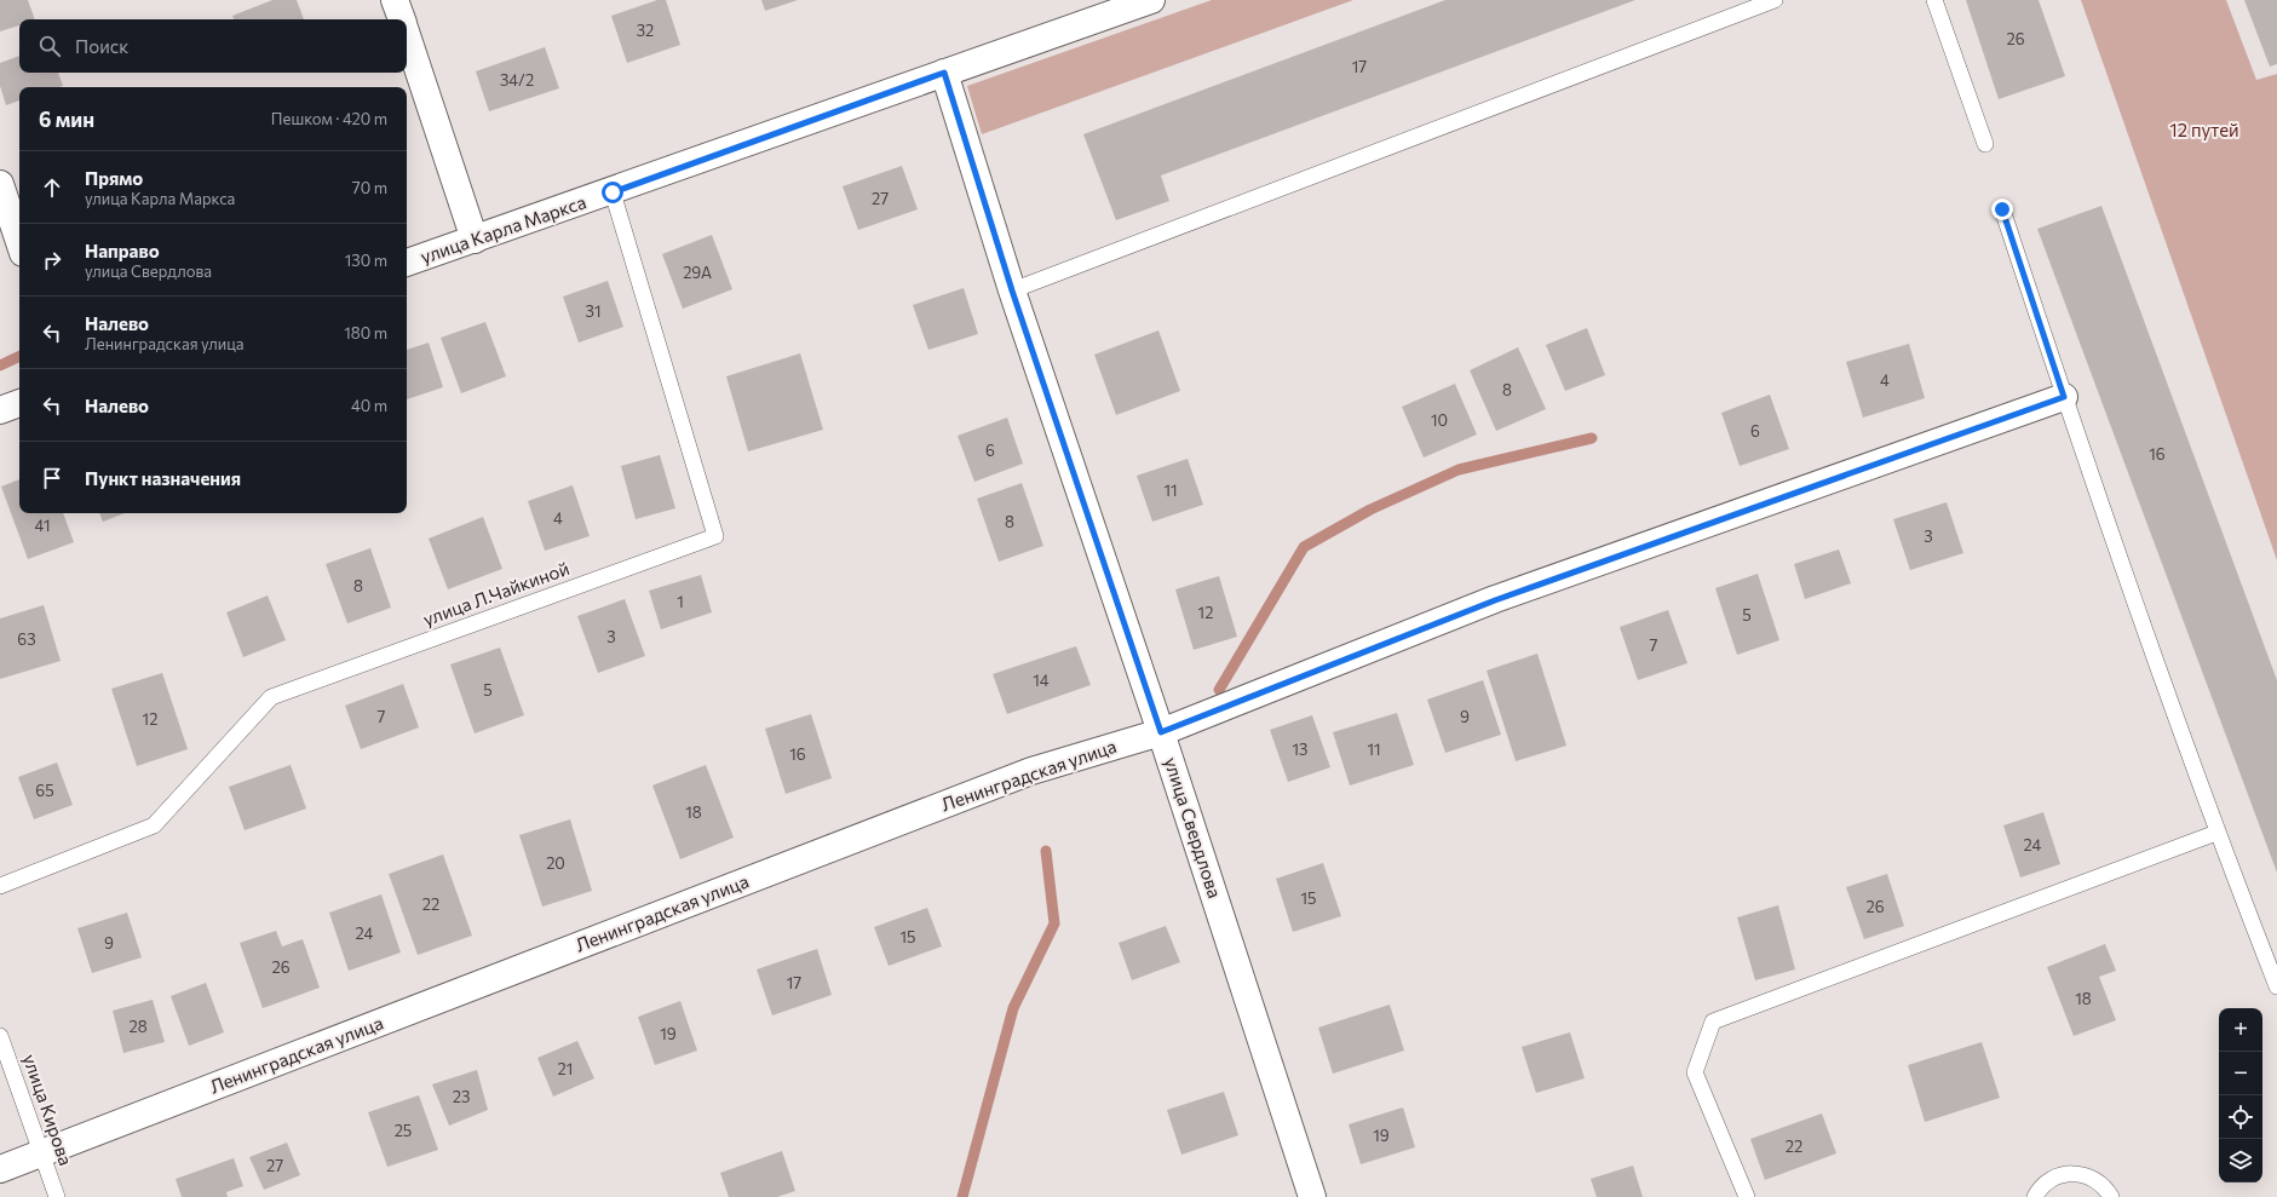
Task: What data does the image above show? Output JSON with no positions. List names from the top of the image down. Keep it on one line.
{"streets":{"street":["улица Карла Маркса","Ленинградская улица","улица Свердлова"],"lane":["улица Л.Чайкиной","улица Кирова"]},"crossings":[["улица Карла Маркса","улица Л.Чайкиной"],["улица Карла Маркса","улица Свердлова"],["Ленинградская улица","улица Свердлова"],["Ленинградская улица","улица Кирова"]],"parks":["12 путей"],"house_numbers":["32","26","17","34/2","27","29А","31","4","8","10","6","6","16","11","4","8","41","3","8","1","12","5","3","63","7","14","5","7","9","12","13","11","16","65","18","24","20","15","22","26","24","15","9","26","17","18","28","19","21","23","25","19","22","27"],"page":{"search":"Поиск","heading":["6 мин","Пешком · 420 m"],"list":[["Прямо","улица Карла Маркса","70 m"],["Направо","улица Свердлова","130 m"],["Налево","Ленинградская улица","180 m"],["Налево","40 m"],"Пункт назначения"],"map_buttons":["+","−"]}}
